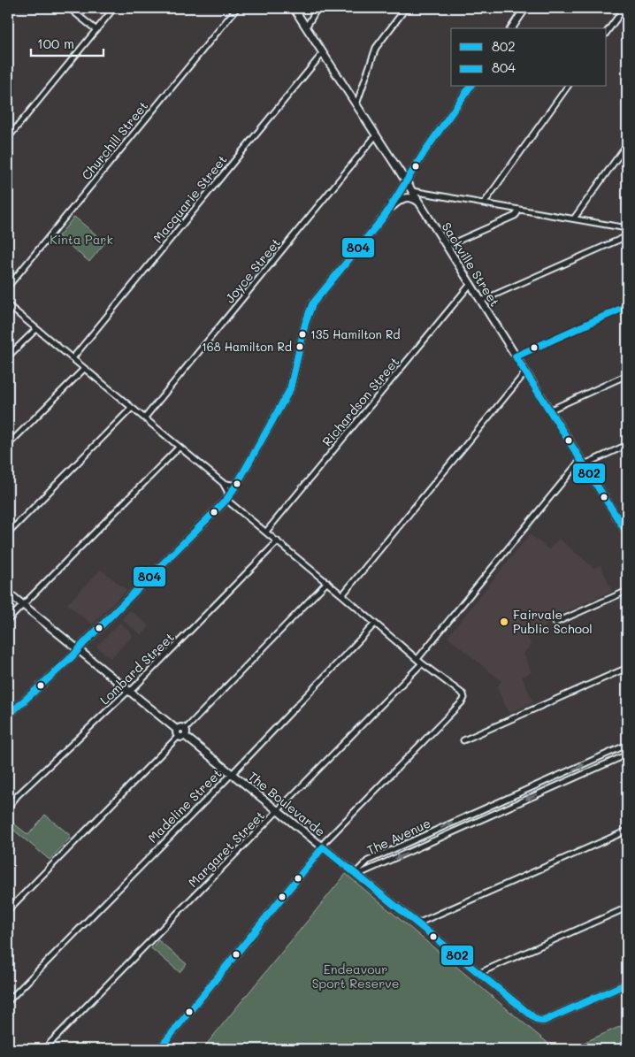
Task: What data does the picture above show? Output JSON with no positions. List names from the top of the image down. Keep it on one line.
{"streets":{"main road":["Sackville Street","The Boulevarde"],"street":["Churchill Street","Macquarie Street","Joyce Street","Richardson Street","Lombard Street","Madeline Street","The Avenue","Margaret Street"]},"crossings":[["Macquarie Street","Sackville Street"],["Sackville Street","Joyce Street"],["Sackville Street","Richardson Street"],["Lombard Street","The Boulevarde"],["The Boulevarde","Madeline Street"],["The Boulevarde","The Avenue"],["The Boulevarde","Margaret Street"]],"parks":["Kinta Park","Endeavour Sport Reserve"],"places":["135 Hamilton Rd","168 Hamilton Rd","Fairvale Public School"],"lines":["transit line 804","transit line 802"],"legend":["802","804"],"scale_bar":"100 m"}
